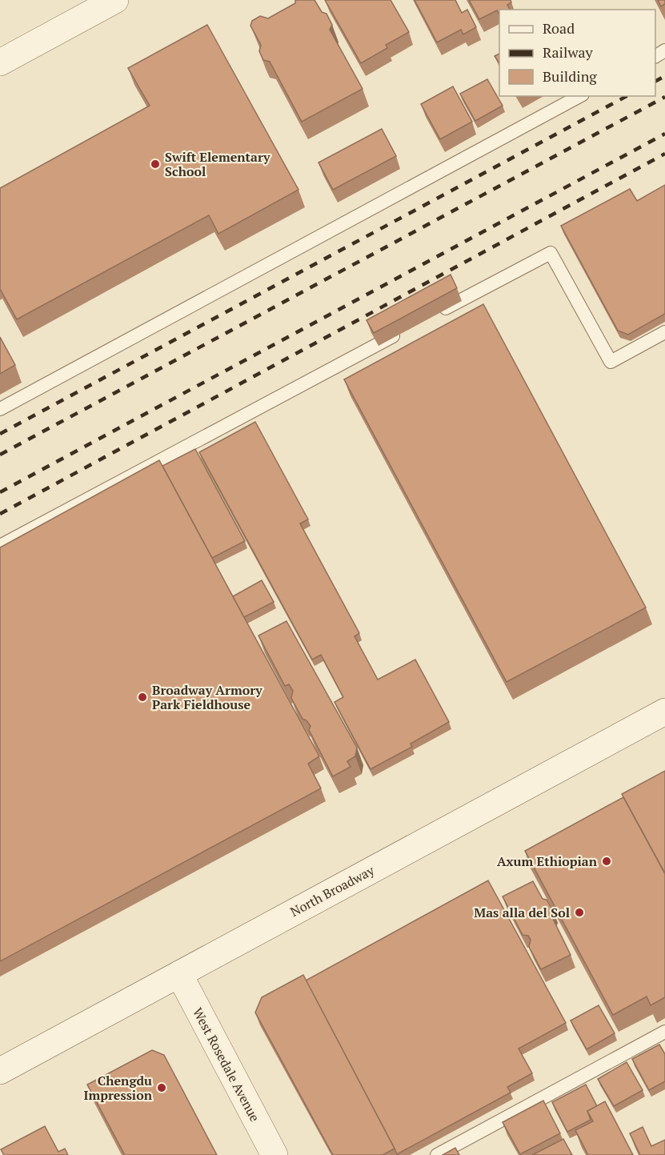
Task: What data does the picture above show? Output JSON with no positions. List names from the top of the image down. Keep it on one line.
{"streets":{"main road":["North Broadway","West Rosedale Avenue"]},"crossings":[["North Broadway","West Rosedale Avenue"]],"places":["Swift Elementary School","Broadway Armory Park Fieldhouse","Axum Ethiopian","Mas alla del Sol","Chengdu Impression"],"legend":["Road","Railway","Building"]}
